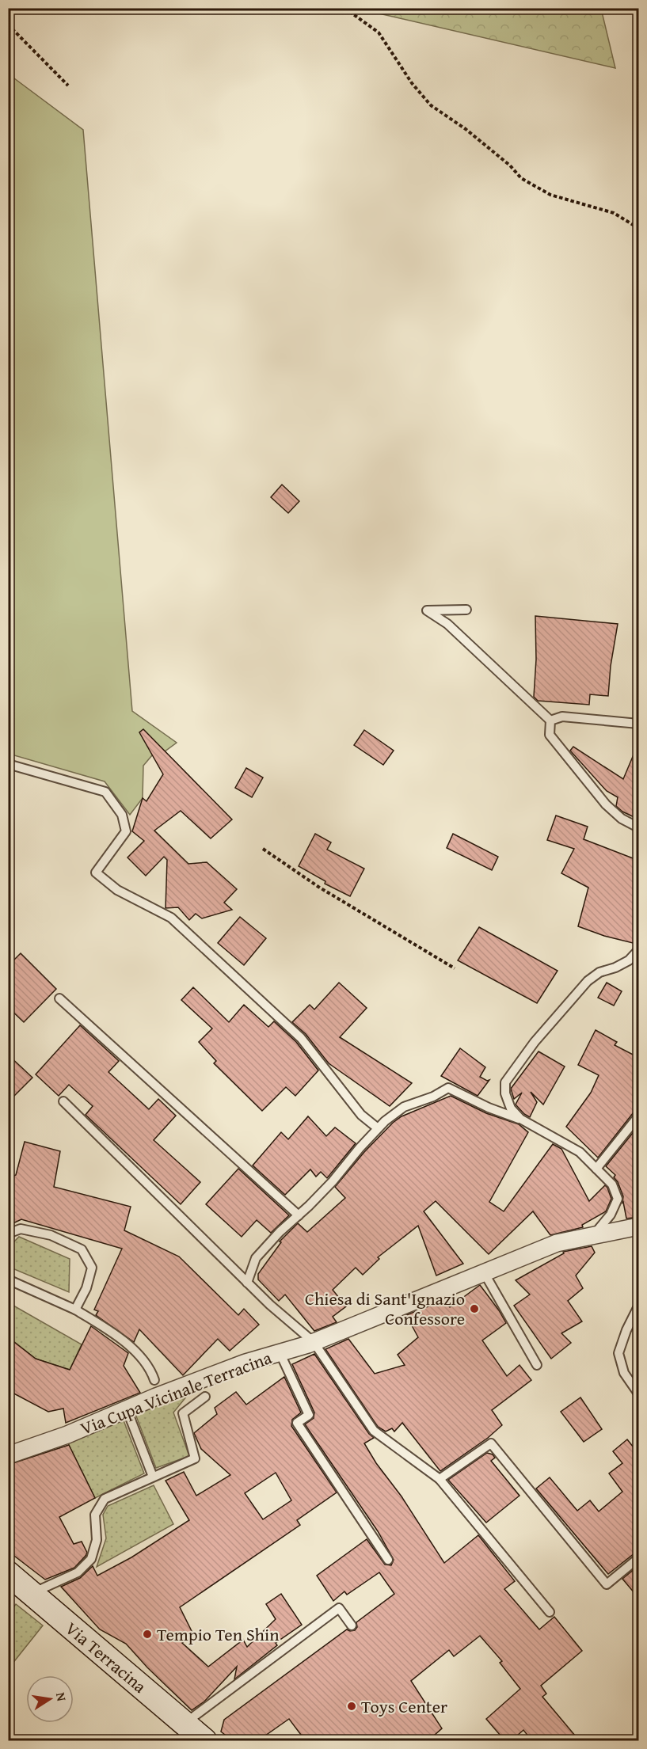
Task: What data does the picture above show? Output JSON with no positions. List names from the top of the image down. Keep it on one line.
{"streets":{"main road":["Via Terracina"],"street":["Via Cupa Vicinale Terracina"]},"places":["Chiesa di Sant'Ignazio Confessore","Tempio Ten Shin","Toys Center"],"north":"right"}
